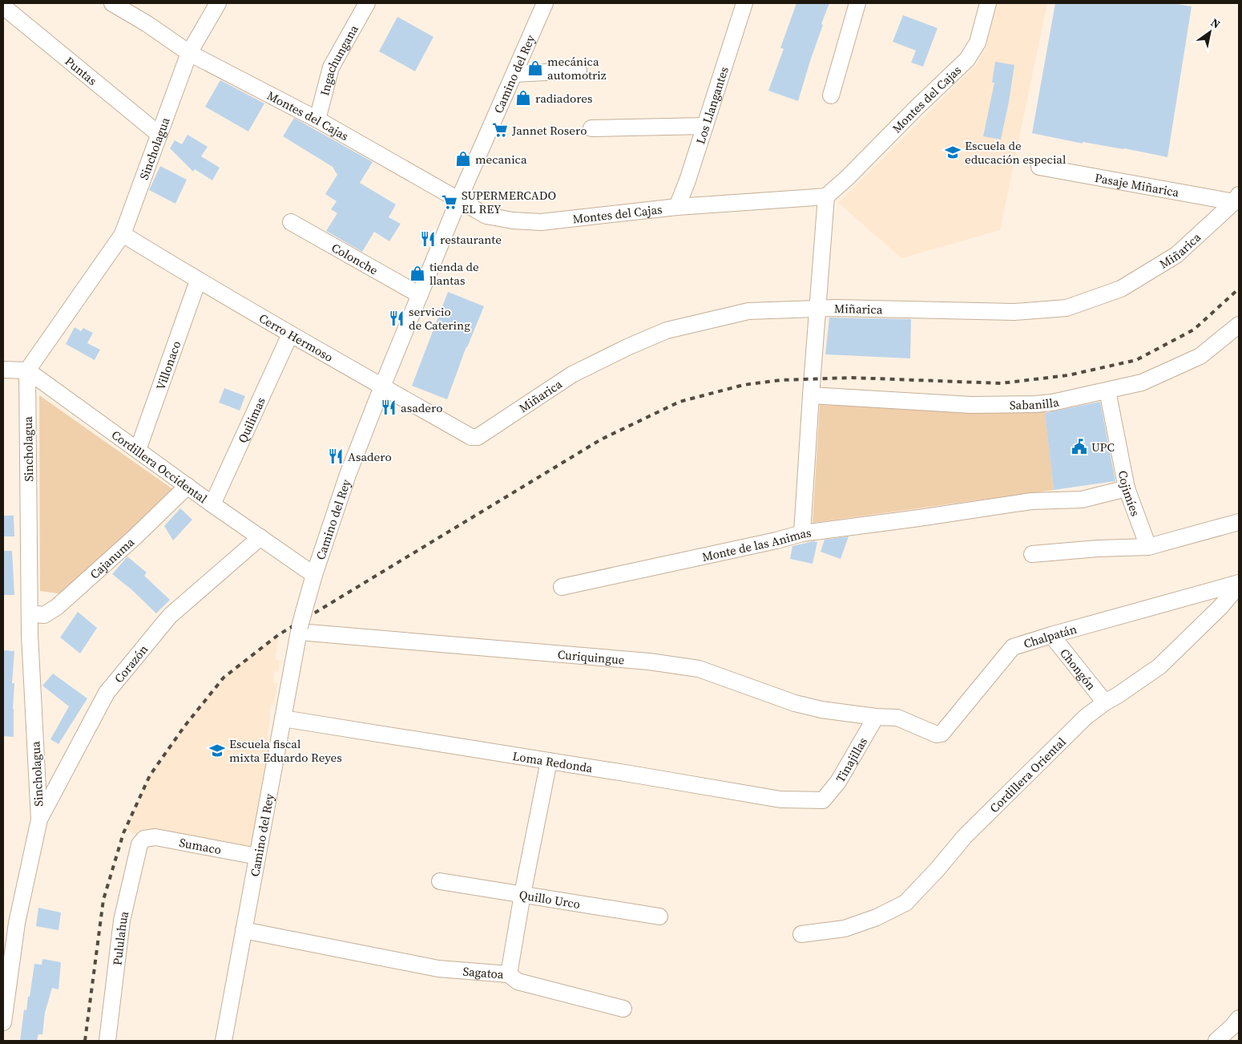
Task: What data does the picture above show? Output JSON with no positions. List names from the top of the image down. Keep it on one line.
{"streets":{"street":["Ingachungana","Puntas","Camino del Rey","Montes del Cajas","Los Llangantes","Sincholagua","Pasaje Miñarica","Miñarica","Colonche","Cerro Hermoso","Villonaco","Sabanilla","Quilimas","Cordillera Occidental","Cojimíes","Monte de las Animas","Cajanuma","Chalpatán","Curiquingue","Corazón","Chongón","Tinajillas","Loma Redonda","Cordillera Oriental","Sumaco","Quillo Urco","Pululahua","Sagatoa"]},"crossings":[["Ingachungana","Montes del Cajas"],["Puntas","Sincholagua"],["Camino del Rey","Montes del Cajas"],["Camino del Rey","Colonche"],["Camino del Rey","Cerro Hermoso"],["Camino del Rey","Cordillera Occidental"],["Camino del Rey","Curiquingue"],["Camino del Rey","Loma Redonda"],["Camino del Rey","Sumaco"],["Camino del Rey","Sagatoa"],["Montes del Cajas","Los Llangantes"],["Montes del Cajas","Sincholagua"],["Sincholagua","Cerro Hermoso"],["Sincholagua","Cordillera Occidental"],["Sincholagua","Cajanuma"],["Sincholagua","Corazón"],["Pasaje Miñarica","Miñarica"],["Miñarica","Cerro Hermoso"],["Cerro Hermoso","Villonaco"],["Cerro Hermoso","Quilimas"],["Villonaco","Cordillera Occidental"],["Sabanilla","Cojimíes"],["Quilimas","Cordillera Occidental"],["Cordillera Occidental","Cajanuma"],["Cordillera Occidental","Corazón"],["Cojimíes","Monte de las Animas"],["Chalpatán","Curiquingue"],["Chalpatán","Chongón"],["Chalpatán","Tinajillas"],["Chalpatán","Cordillera Oriental"],["Curiquingue","Tinajillas"],["Chongón","Cordillera Oriental"],["Tinajillas","Loma Redonda"],["Loma Redonda","Sagatoa"],["Sumaco","Pululahua"],["Quillo Urco","Sagatoa"]],"places":{"shop":["mecánica automotriz","radiadores","mecanica","tienda de llantas"],"supermarket":["Jannet Rosero","SUPERMERCADO EL REY"],"school or university":["Escuela de educación especial","Escuela fiscal mixta Eduardo Reyes"],"restaurant":["restaurante","servicio de Catering","asadero","Asadero"],"public building":["UPC"]},"north":"top right"}
